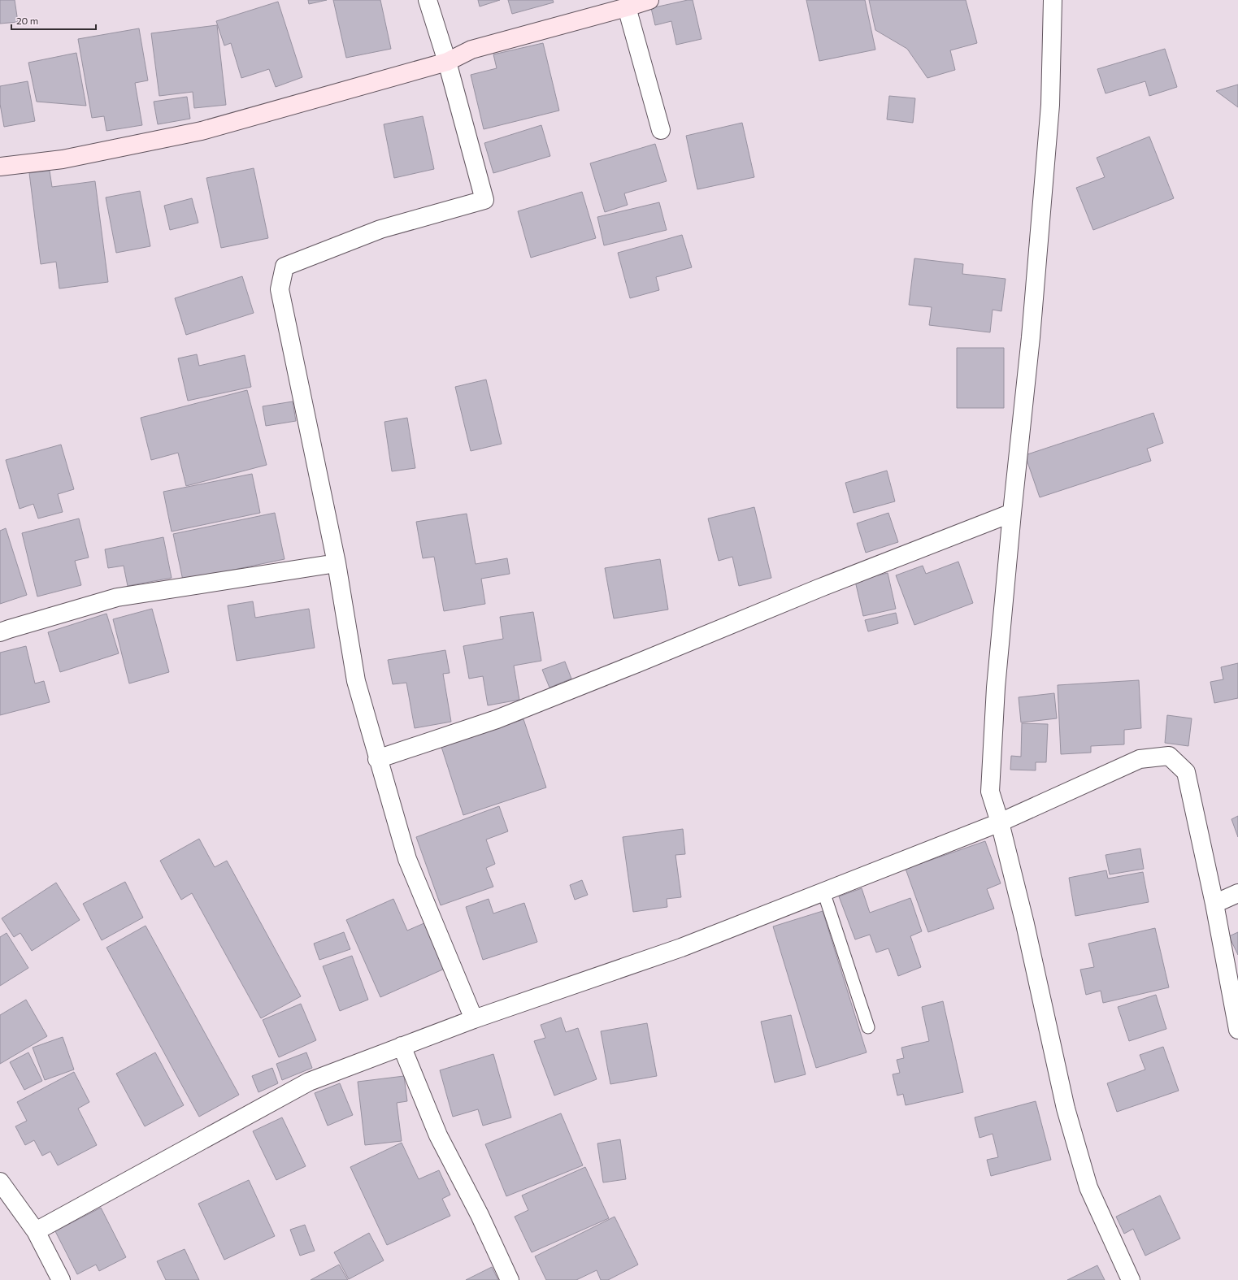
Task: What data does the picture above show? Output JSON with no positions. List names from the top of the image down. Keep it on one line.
{"scale_bar":"20 m"}
